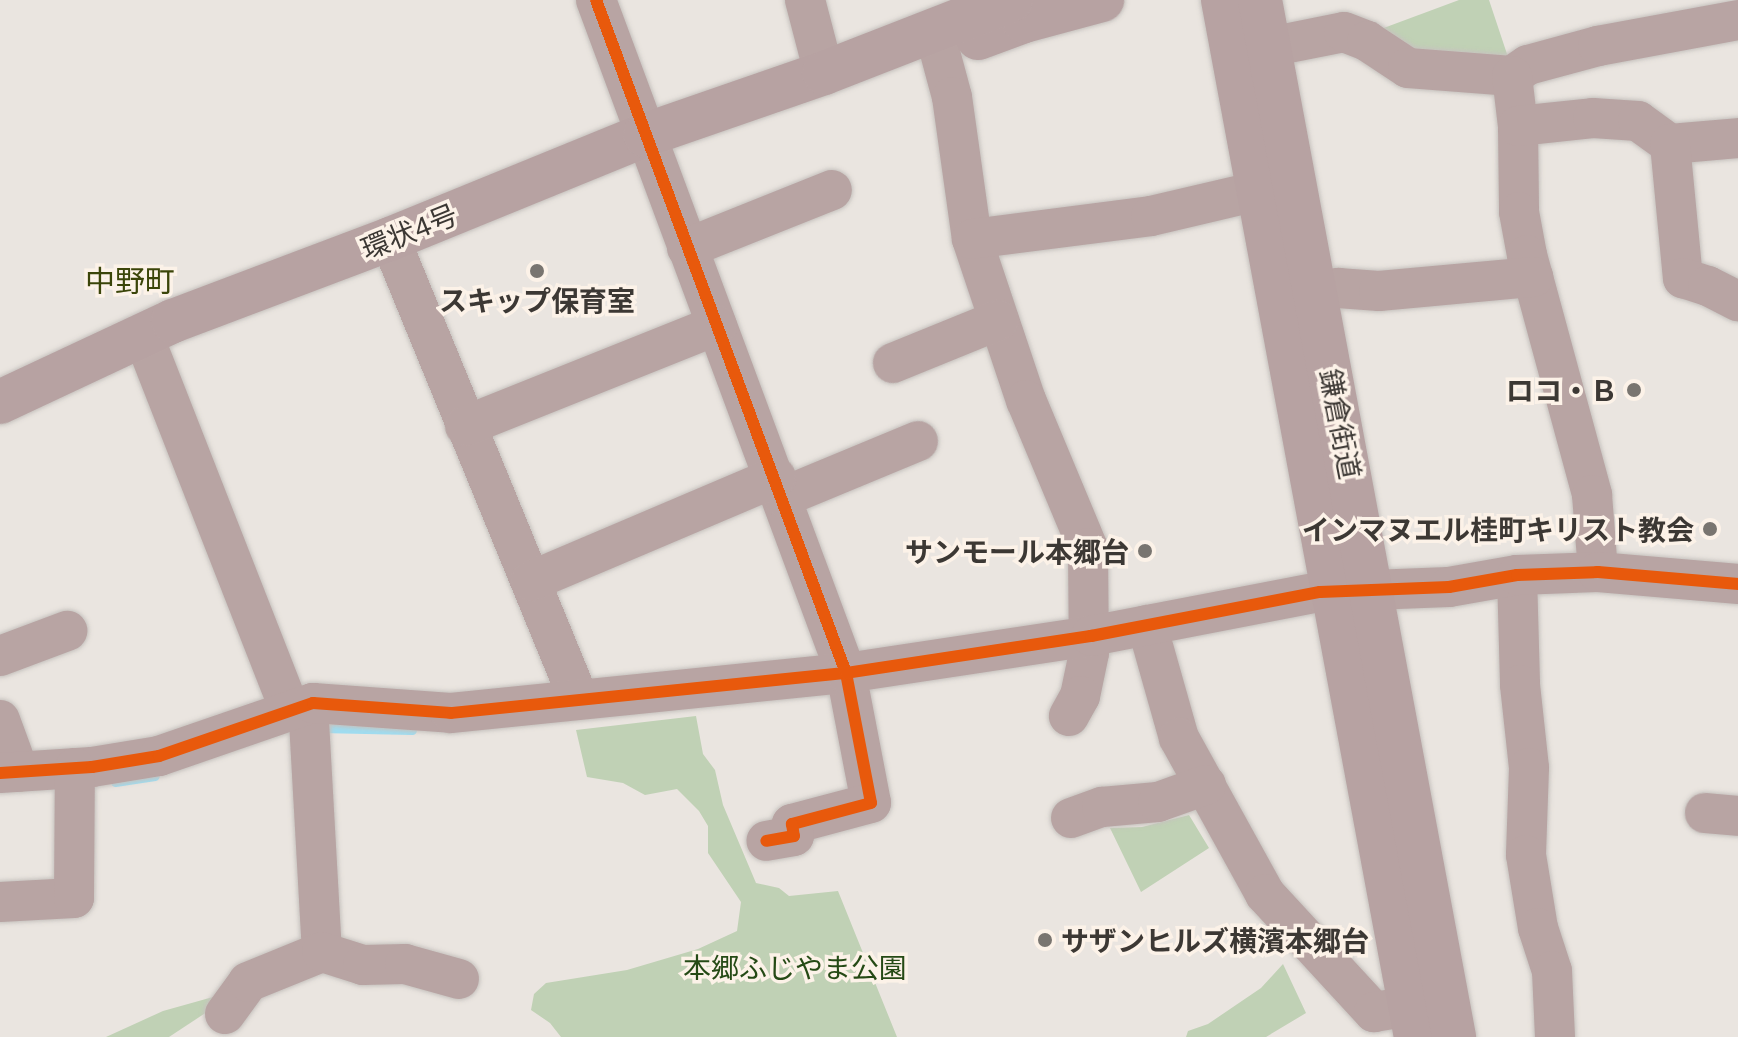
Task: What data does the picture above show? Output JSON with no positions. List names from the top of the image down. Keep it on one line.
{"streets":{"main road":["環状4号","鎌倉街道"]},"districts":["中野町"],"parks":["本郷ふじやま公園"],"places":["スキップ保育室","ロコ・Ｂ","インマヌエル桂町キリスト教会","サンモール本郷台","サザンヒルズ横濱本郷台"]}
